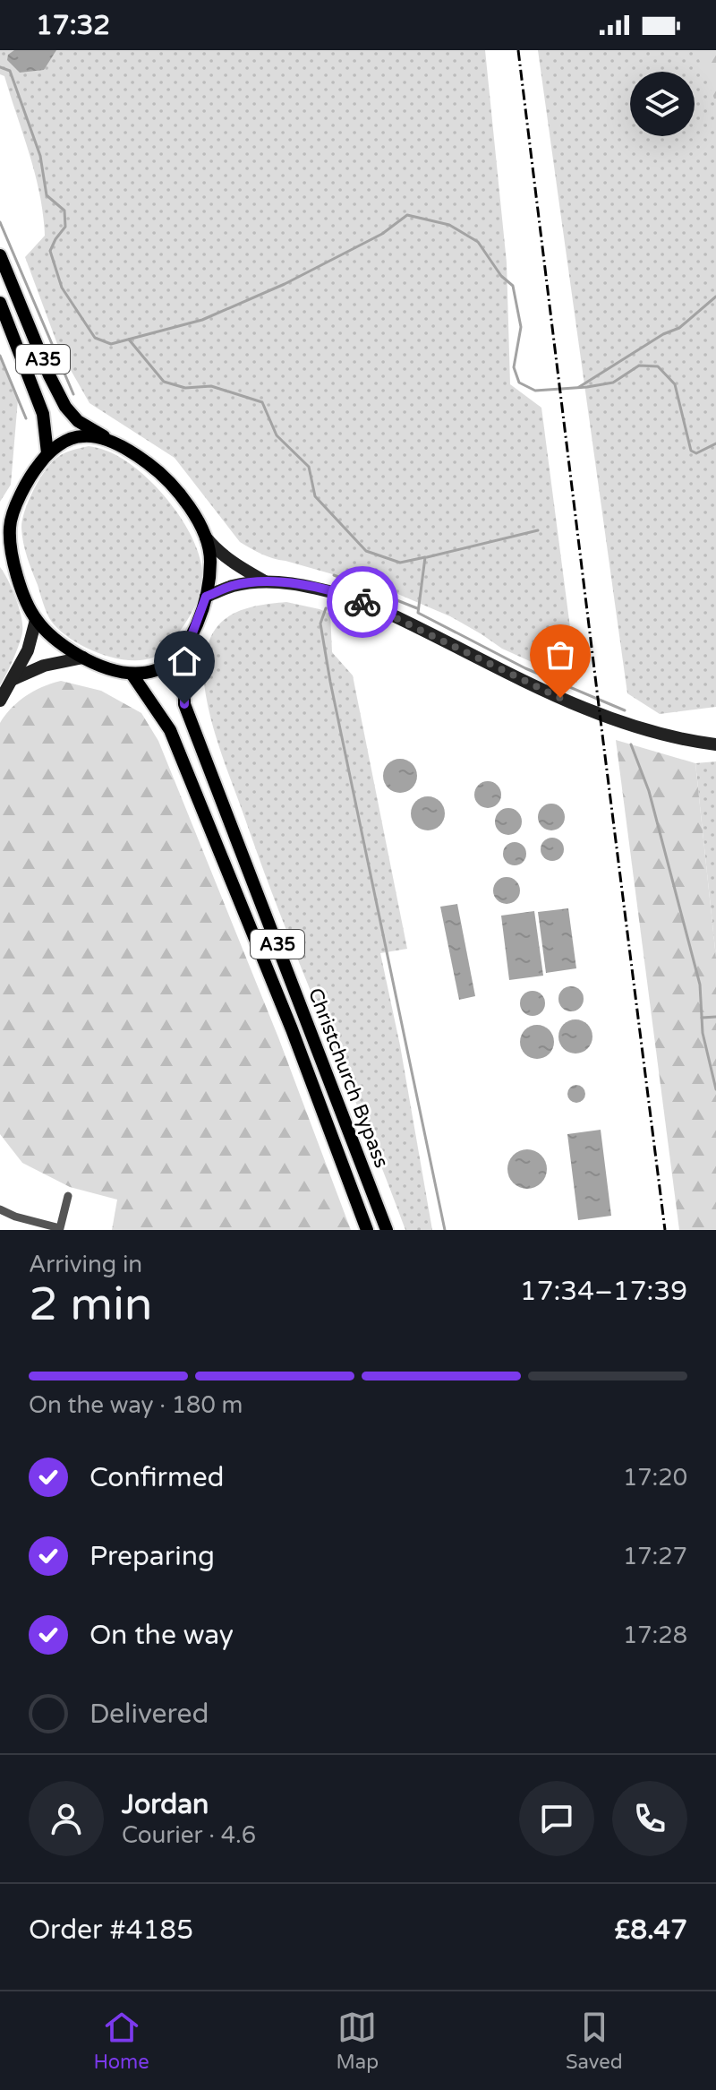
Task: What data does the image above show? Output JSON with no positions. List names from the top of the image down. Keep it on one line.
{"streets":{"main road":["A35","Christchurch Bypass"]},"crossings":[["A35","Christchurch Bypass"]],"page":{"status":"17:32","heading":["2 min","Arriving in","17:34–17:39"],"panel":["Jordan","Courier · 4.6","Order #4185","£8.47"],"bar":"On the way · 180 m","list":[["Confirmed","17:20"],["Preparing","17:27"],["On the way","17:28"],"Delivered"],"tabs":["Home","Map","Saved"]}}
